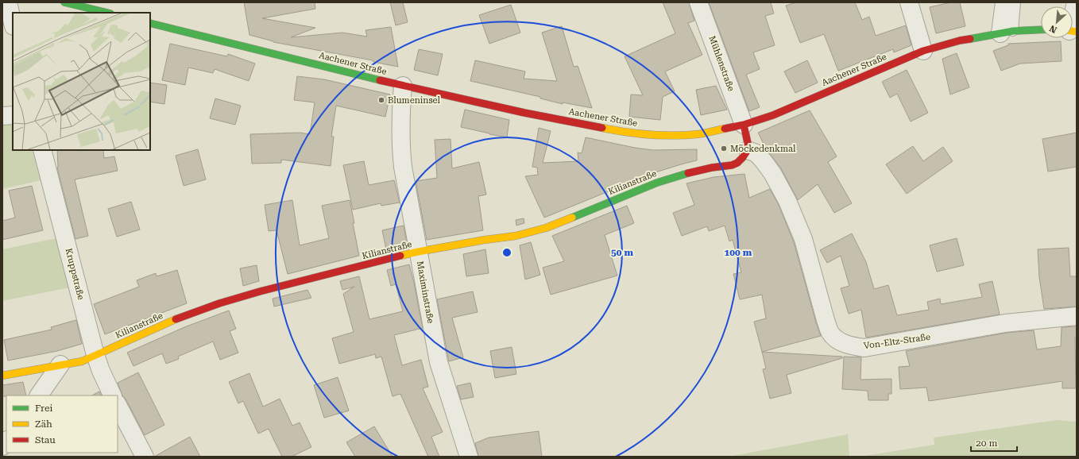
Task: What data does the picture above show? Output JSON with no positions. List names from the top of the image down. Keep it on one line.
{"streets":{"main road":["Aachener Straße","Kilianstraße"],"street":["Mühlenstraße","Kruppstraße","Maximinstraße","Von-Eltz-Straße"]},"crossings":[["Aachener Straße","Mühlenstraße"],["Aachener Straße","Maximinstraße"],["Kilianstraße","Kruppstraße"],["Kilianstraße","Maximinstraße"],["Kilianstraße","Von-Eltz-Straße"]],"places":["Blumeninsel","Möckedenkmal"],"legend":["Frei","Zäh","Stau"],"scale_bar":"20 m","north":"bottom left","rings":["50 m","100 m"]}
